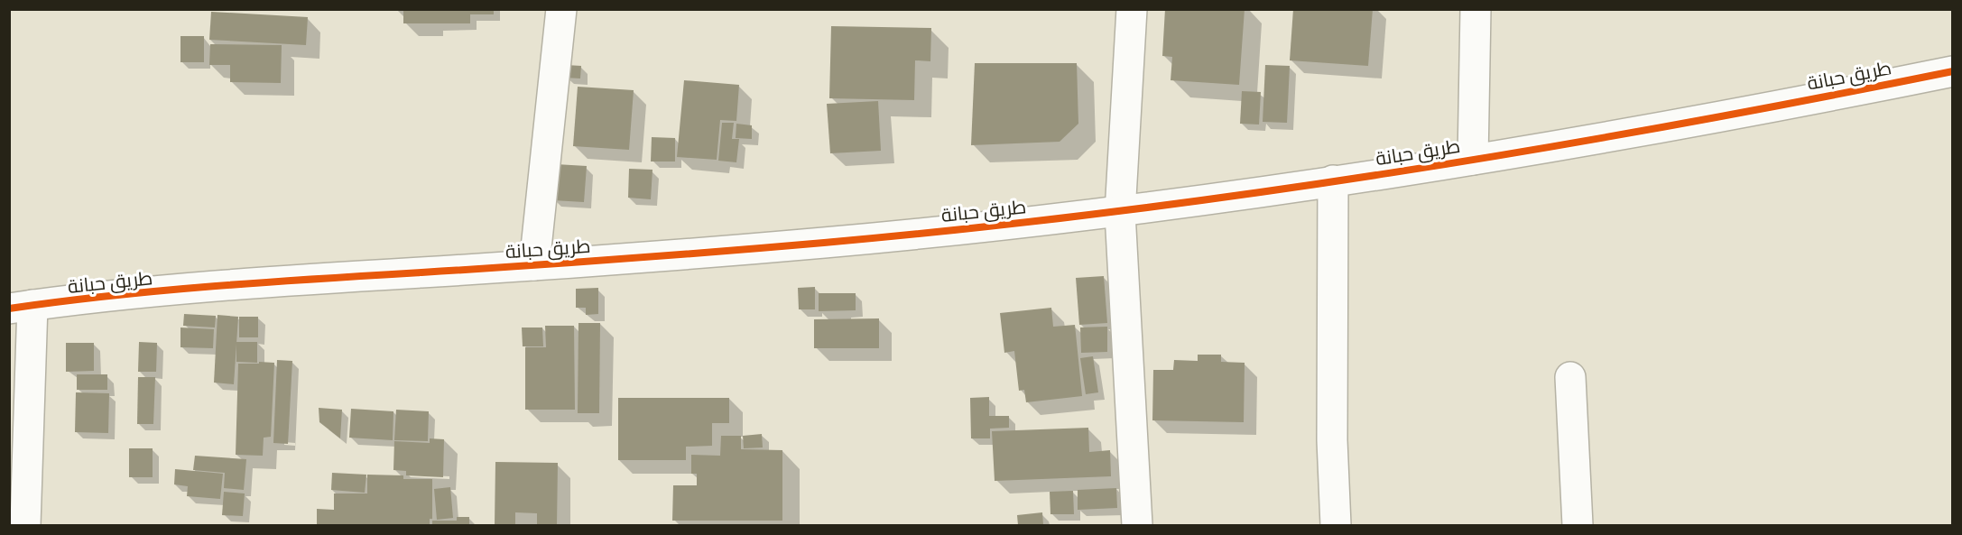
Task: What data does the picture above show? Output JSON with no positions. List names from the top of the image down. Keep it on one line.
{"streets":{"street":["طريق حبانة"]}}
